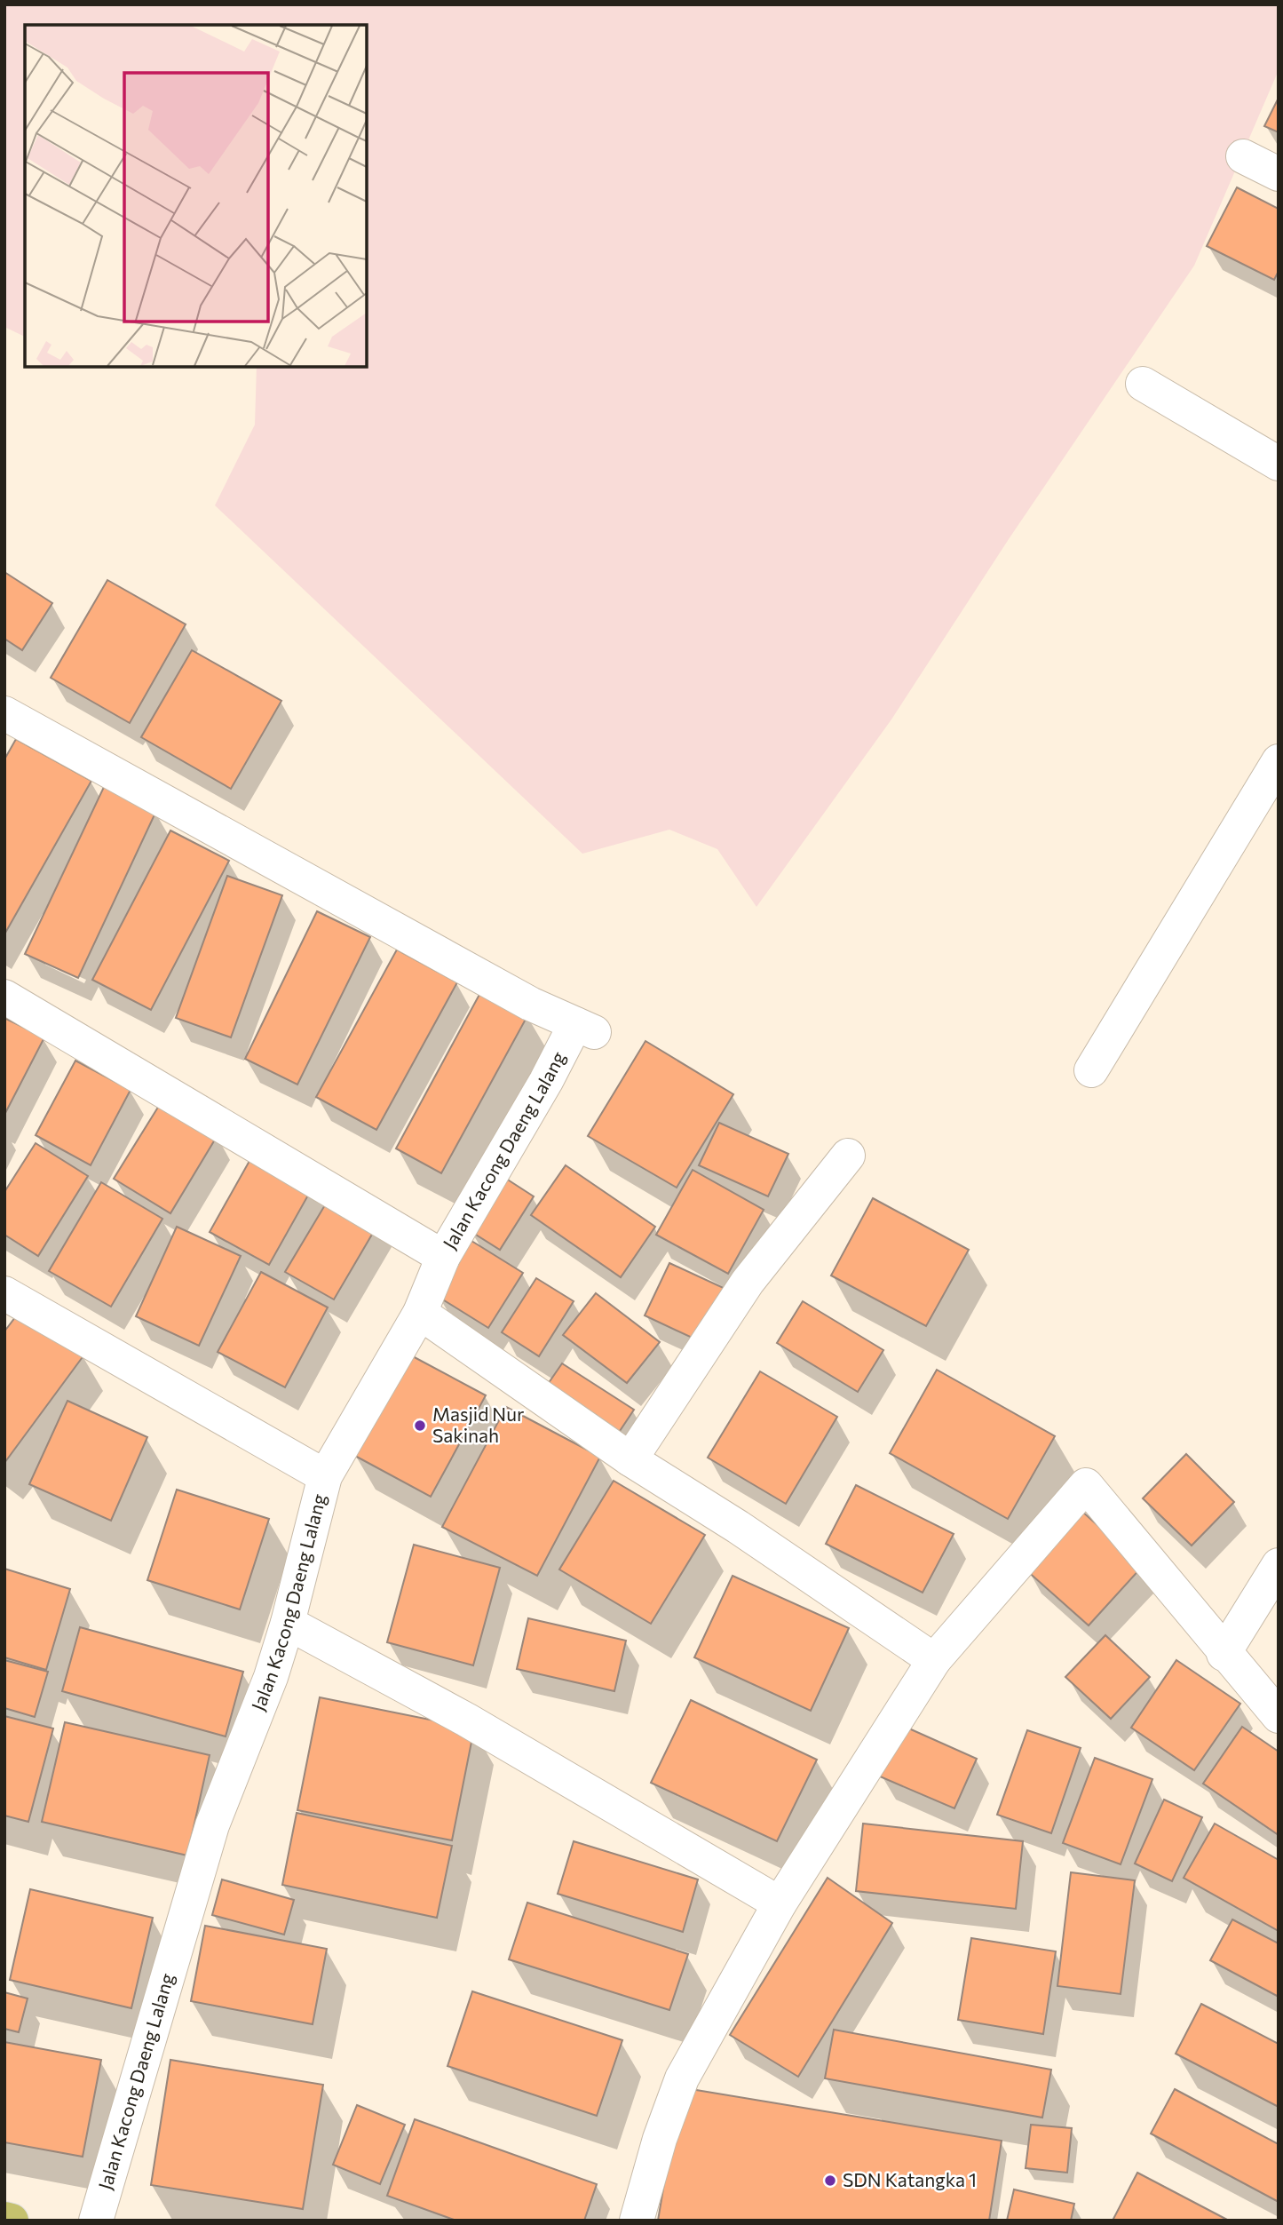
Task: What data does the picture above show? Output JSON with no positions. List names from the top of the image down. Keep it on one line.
{"streets":{"street":["Jalan Kacong Daeng Lalang"]},"places":["Masjid Nur Sakinah","SDN Katangka 1"]}
